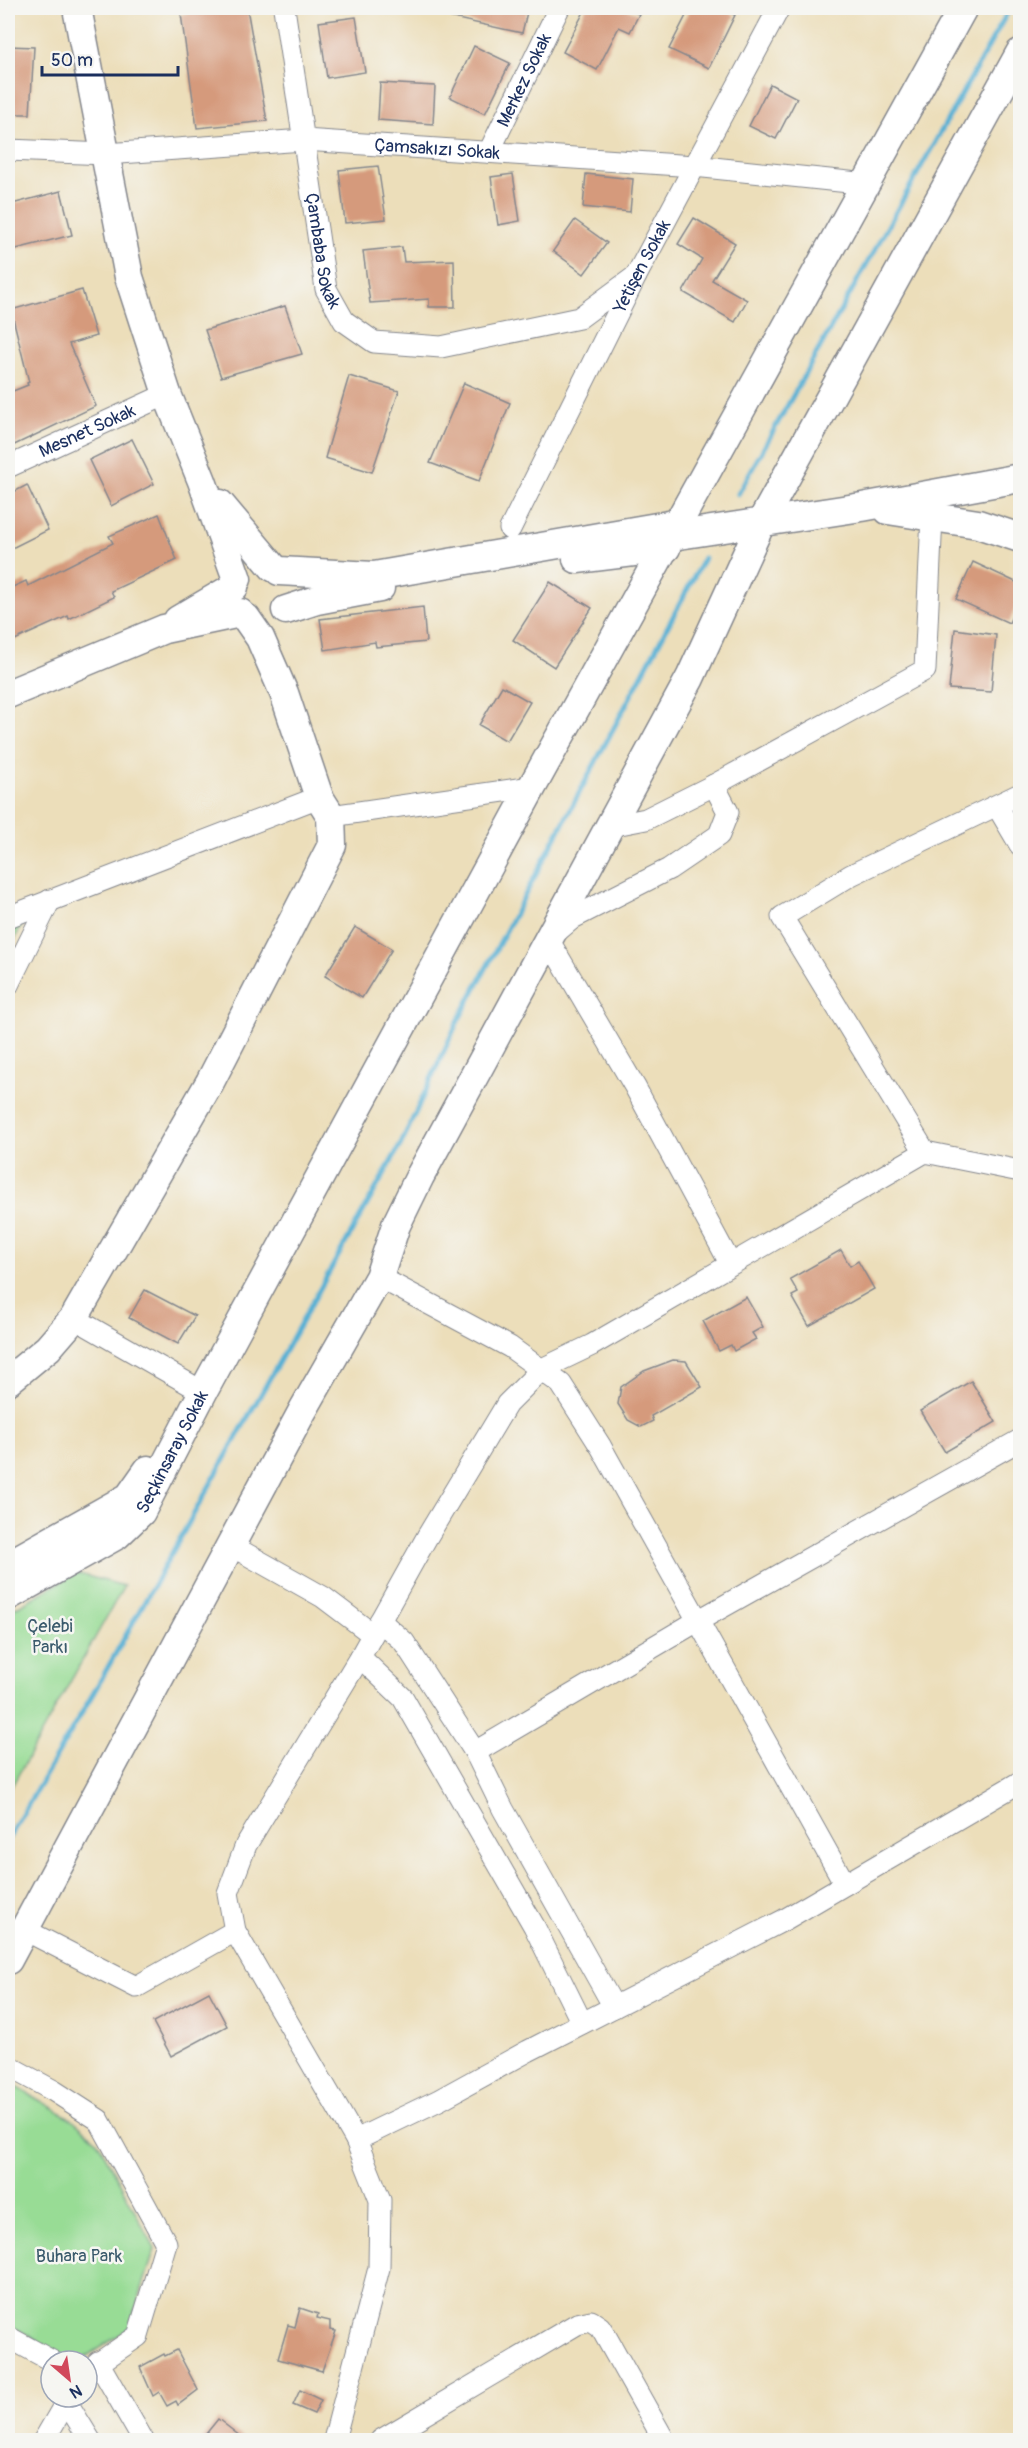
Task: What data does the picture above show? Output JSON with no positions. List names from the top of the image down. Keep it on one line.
{"streets":{"street":["Merkez Sokak","Çamsakızı Sokak","Çambaba Sokak","Yetişen Sokak","Mesnet Sokak","Seçkinsaray Sokak"]},"crossings":[["Merkez Sokak","Çamsakızı Sokak"],["Çamsakızı Sokak","Çambaba Sokak"],["Çamsakızı Sokak","Yetişen Sokak"],["Çambaba Sokak","Yetişen Sokak"]],"parks":["Çelebi Parkı","Buhara Park"],"scale_bar":"50 m","north":"bottom right"}
